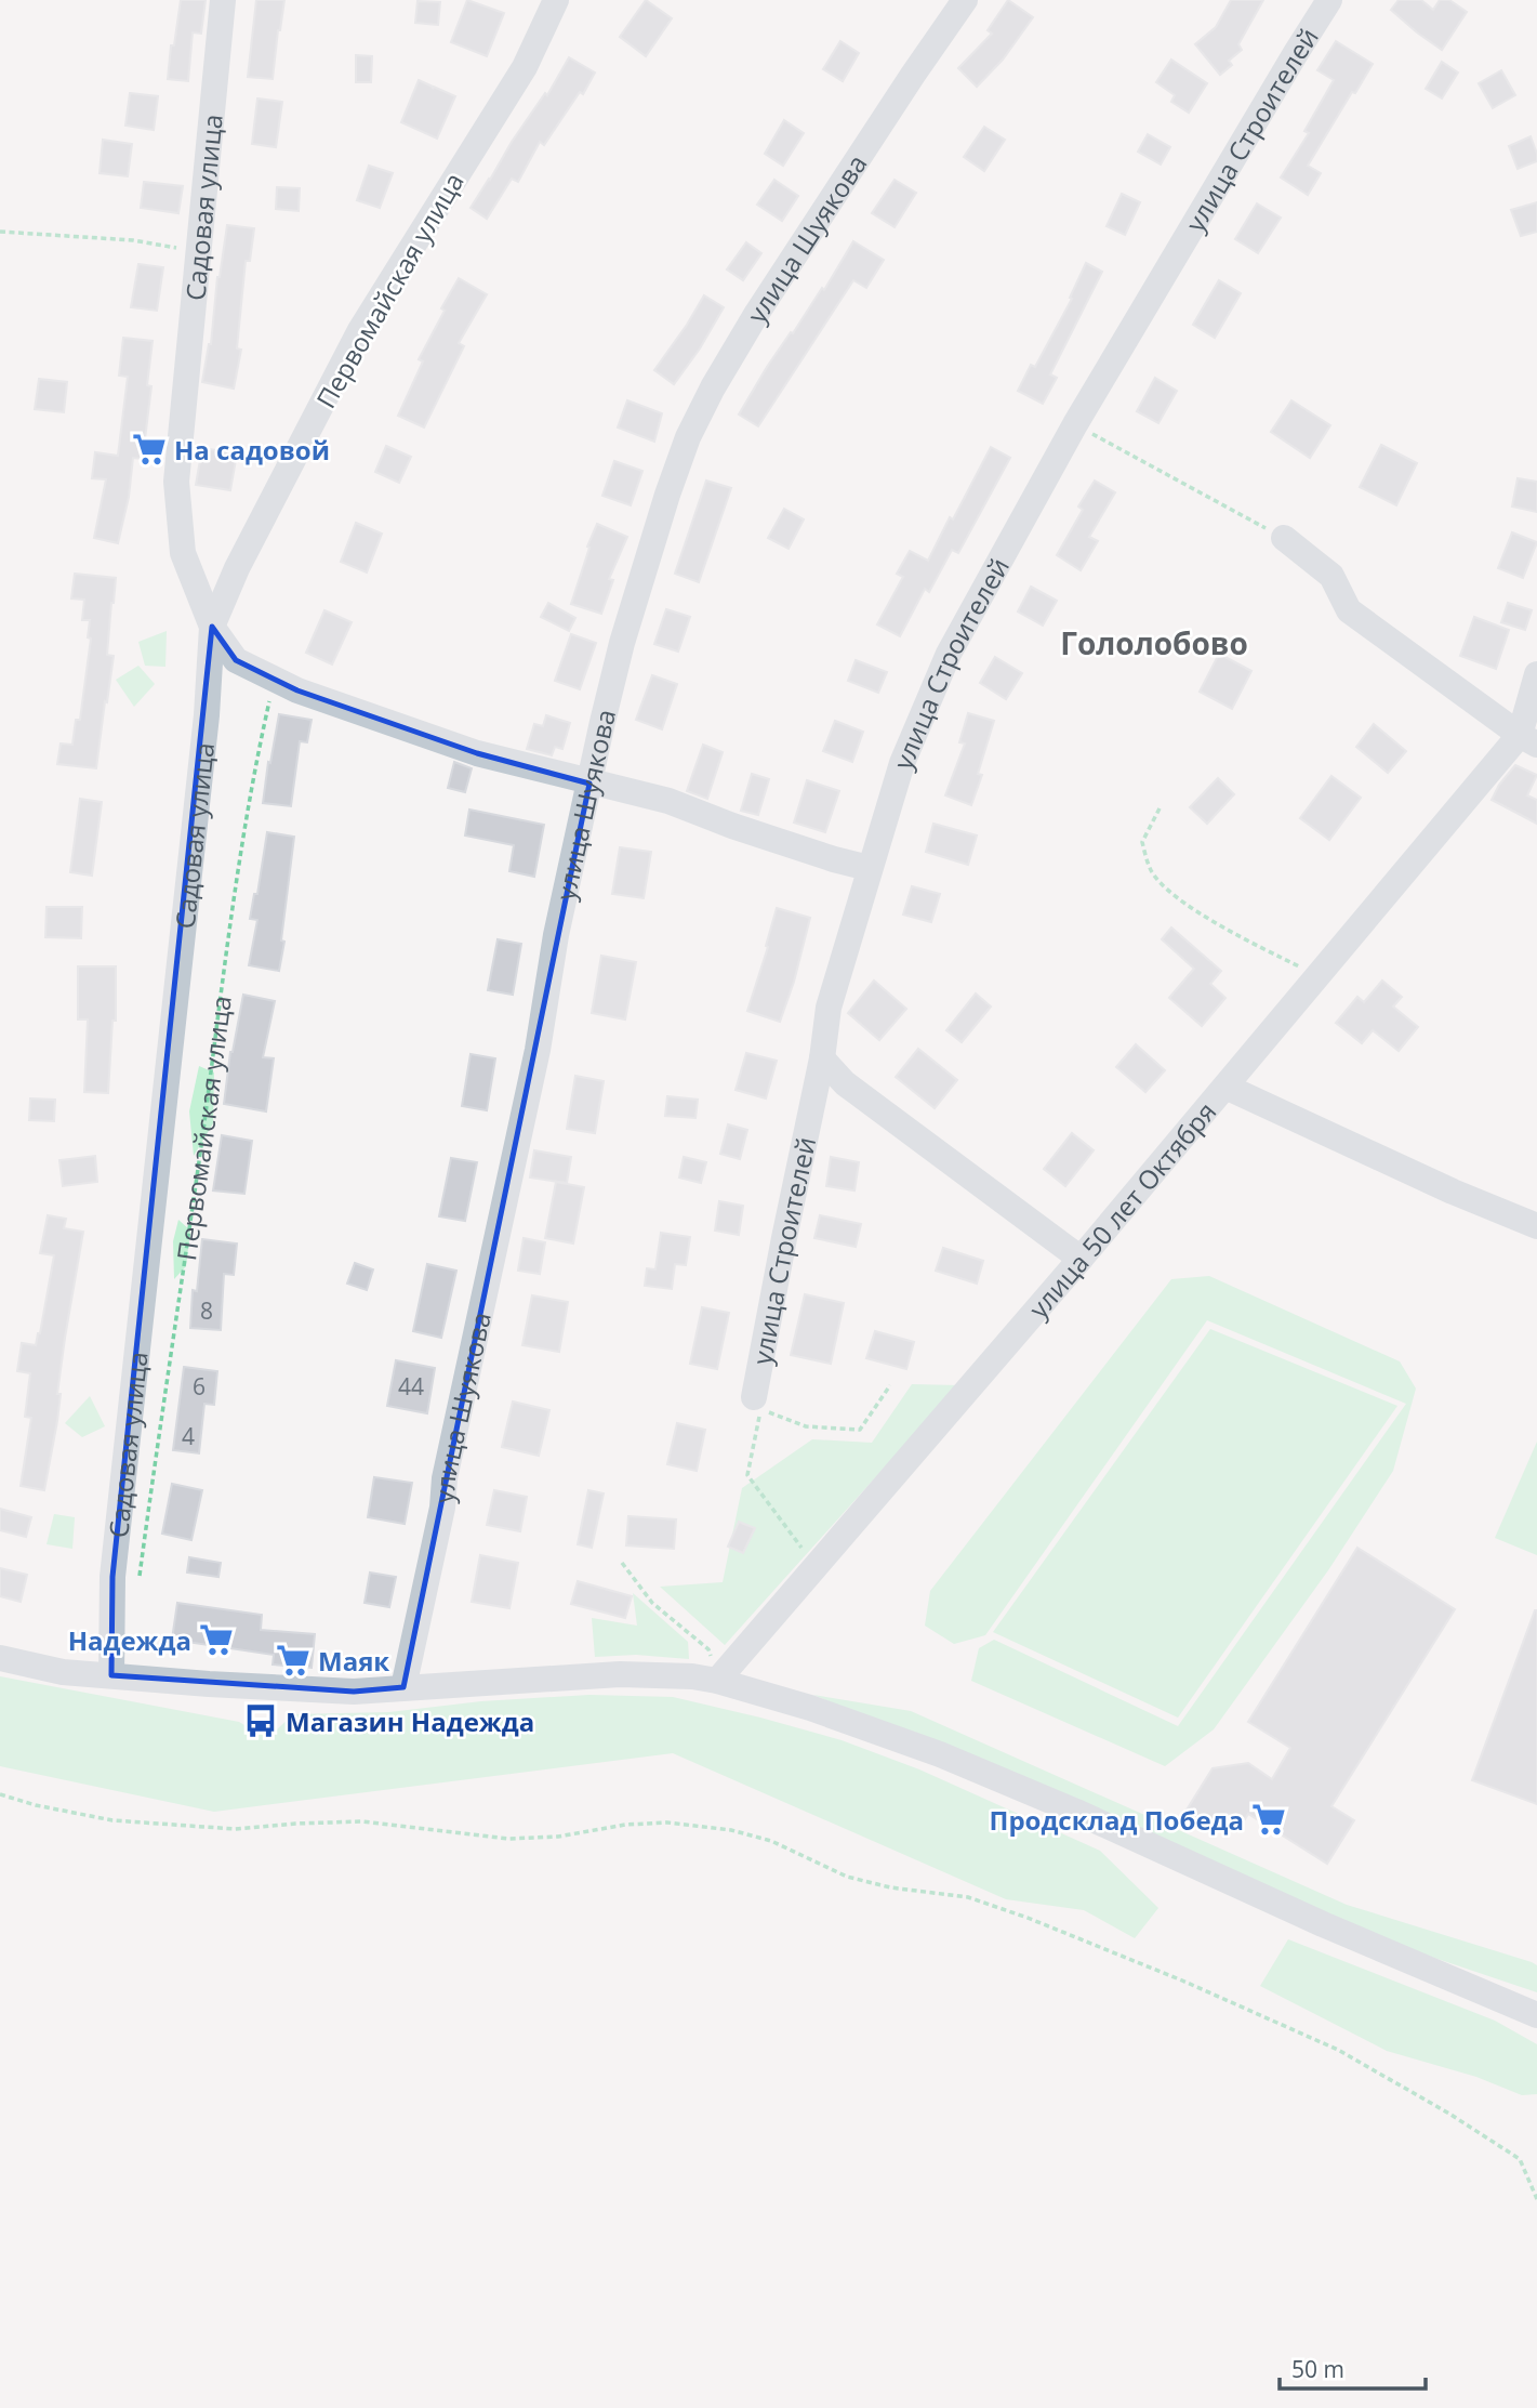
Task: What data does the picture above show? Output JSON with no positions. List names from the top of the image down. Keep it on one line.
{"streets":{"street":["улица Строителей","Садовая улица","улица Шуякова","Первомайская улица","улица 50 лет Октября"]},"crossings":[["Садовая улица","Первомайская улица"]],"districts":["Гололобово"],"places":{"supermarket":["На садовой","Надежда","Маяк","Продсклад Победа"],"bus stop":["Магазин Надежда"]},"house_numbers":["8","6","44","4"],"scale_bar":"50 m"}
